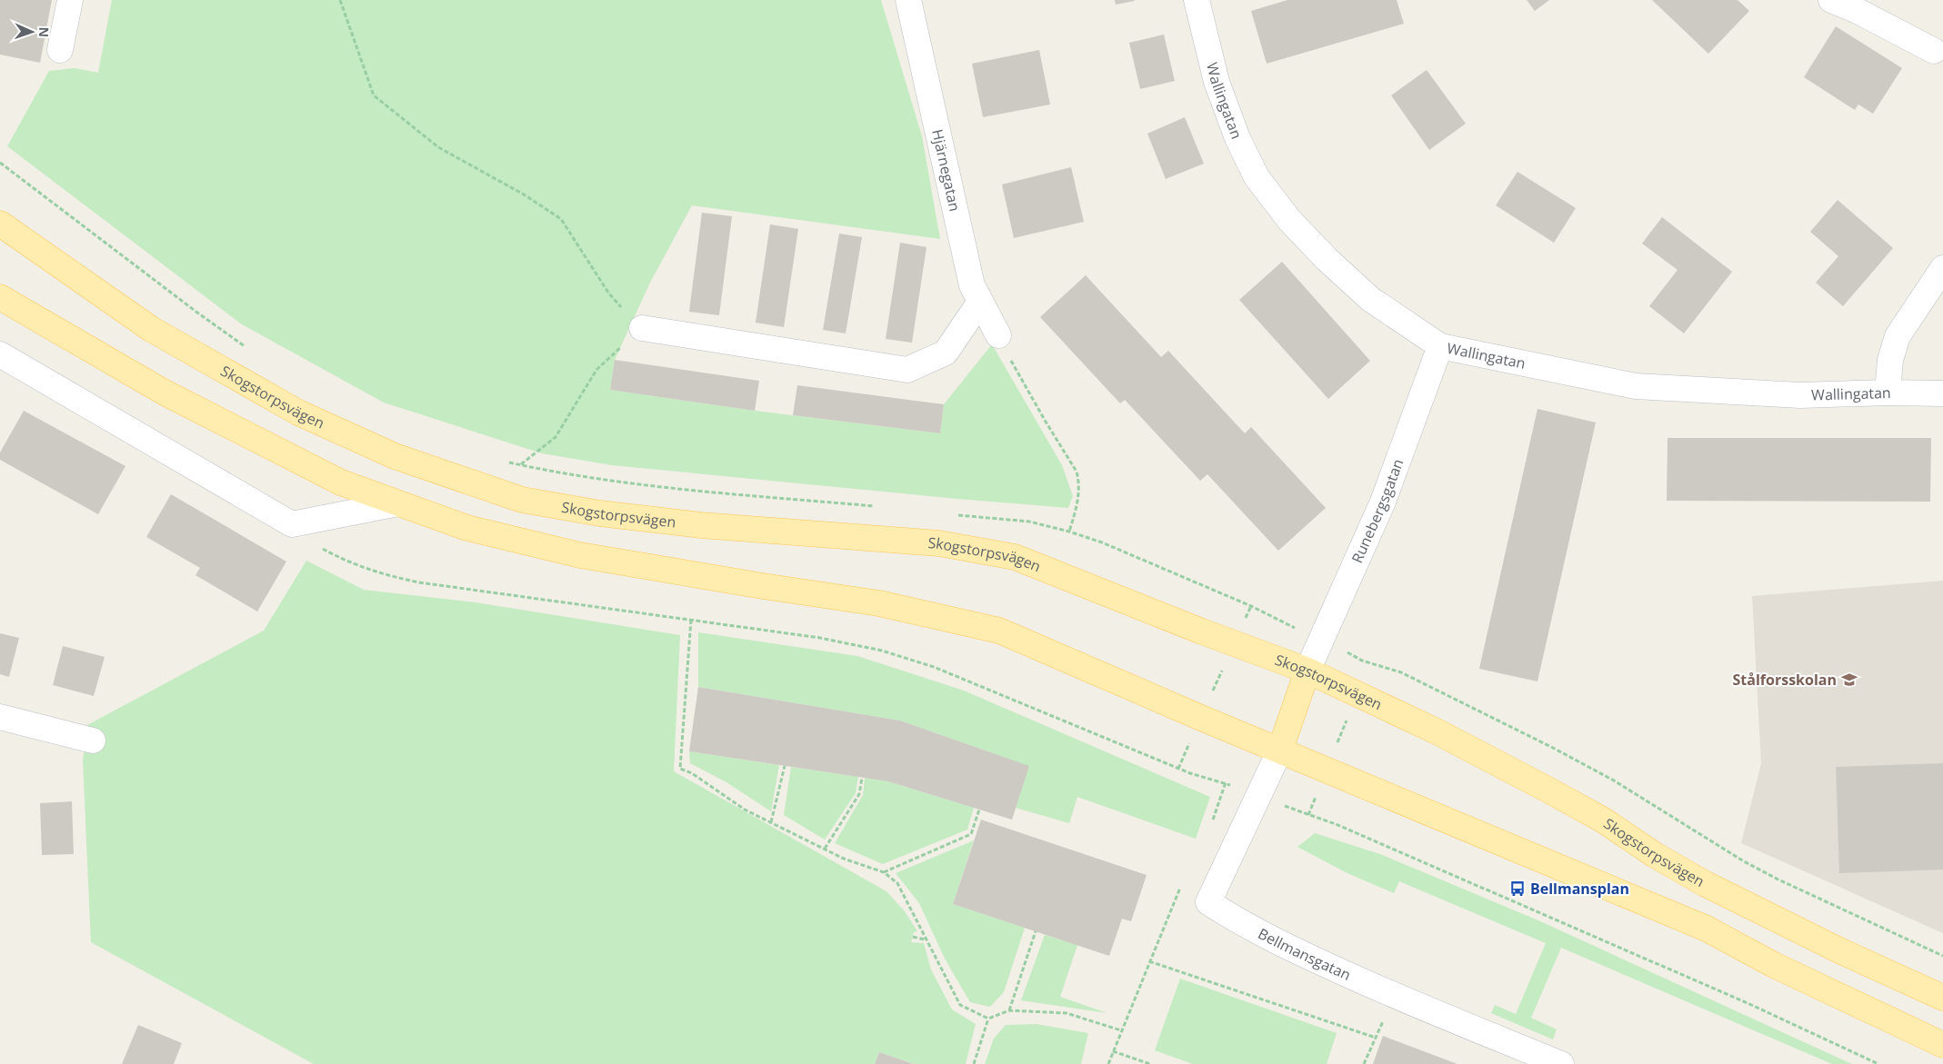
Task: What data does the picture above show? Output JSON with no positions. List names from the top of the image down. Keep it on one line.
{"streets":{"main road":["Skogstorpsvägen"],"street":["Wallingatan","Hjärnegatan","Runebergsgatan","Bellmansgatan"]},"crossings":[["Wallingatan","Runebergsgatan"],["Skogstorpsvägen","Runebergsgatan"]],"places":{"school or university":["Stålforsskolan"],"bus stop":["Bellmansplan"]},"north":"right"}
